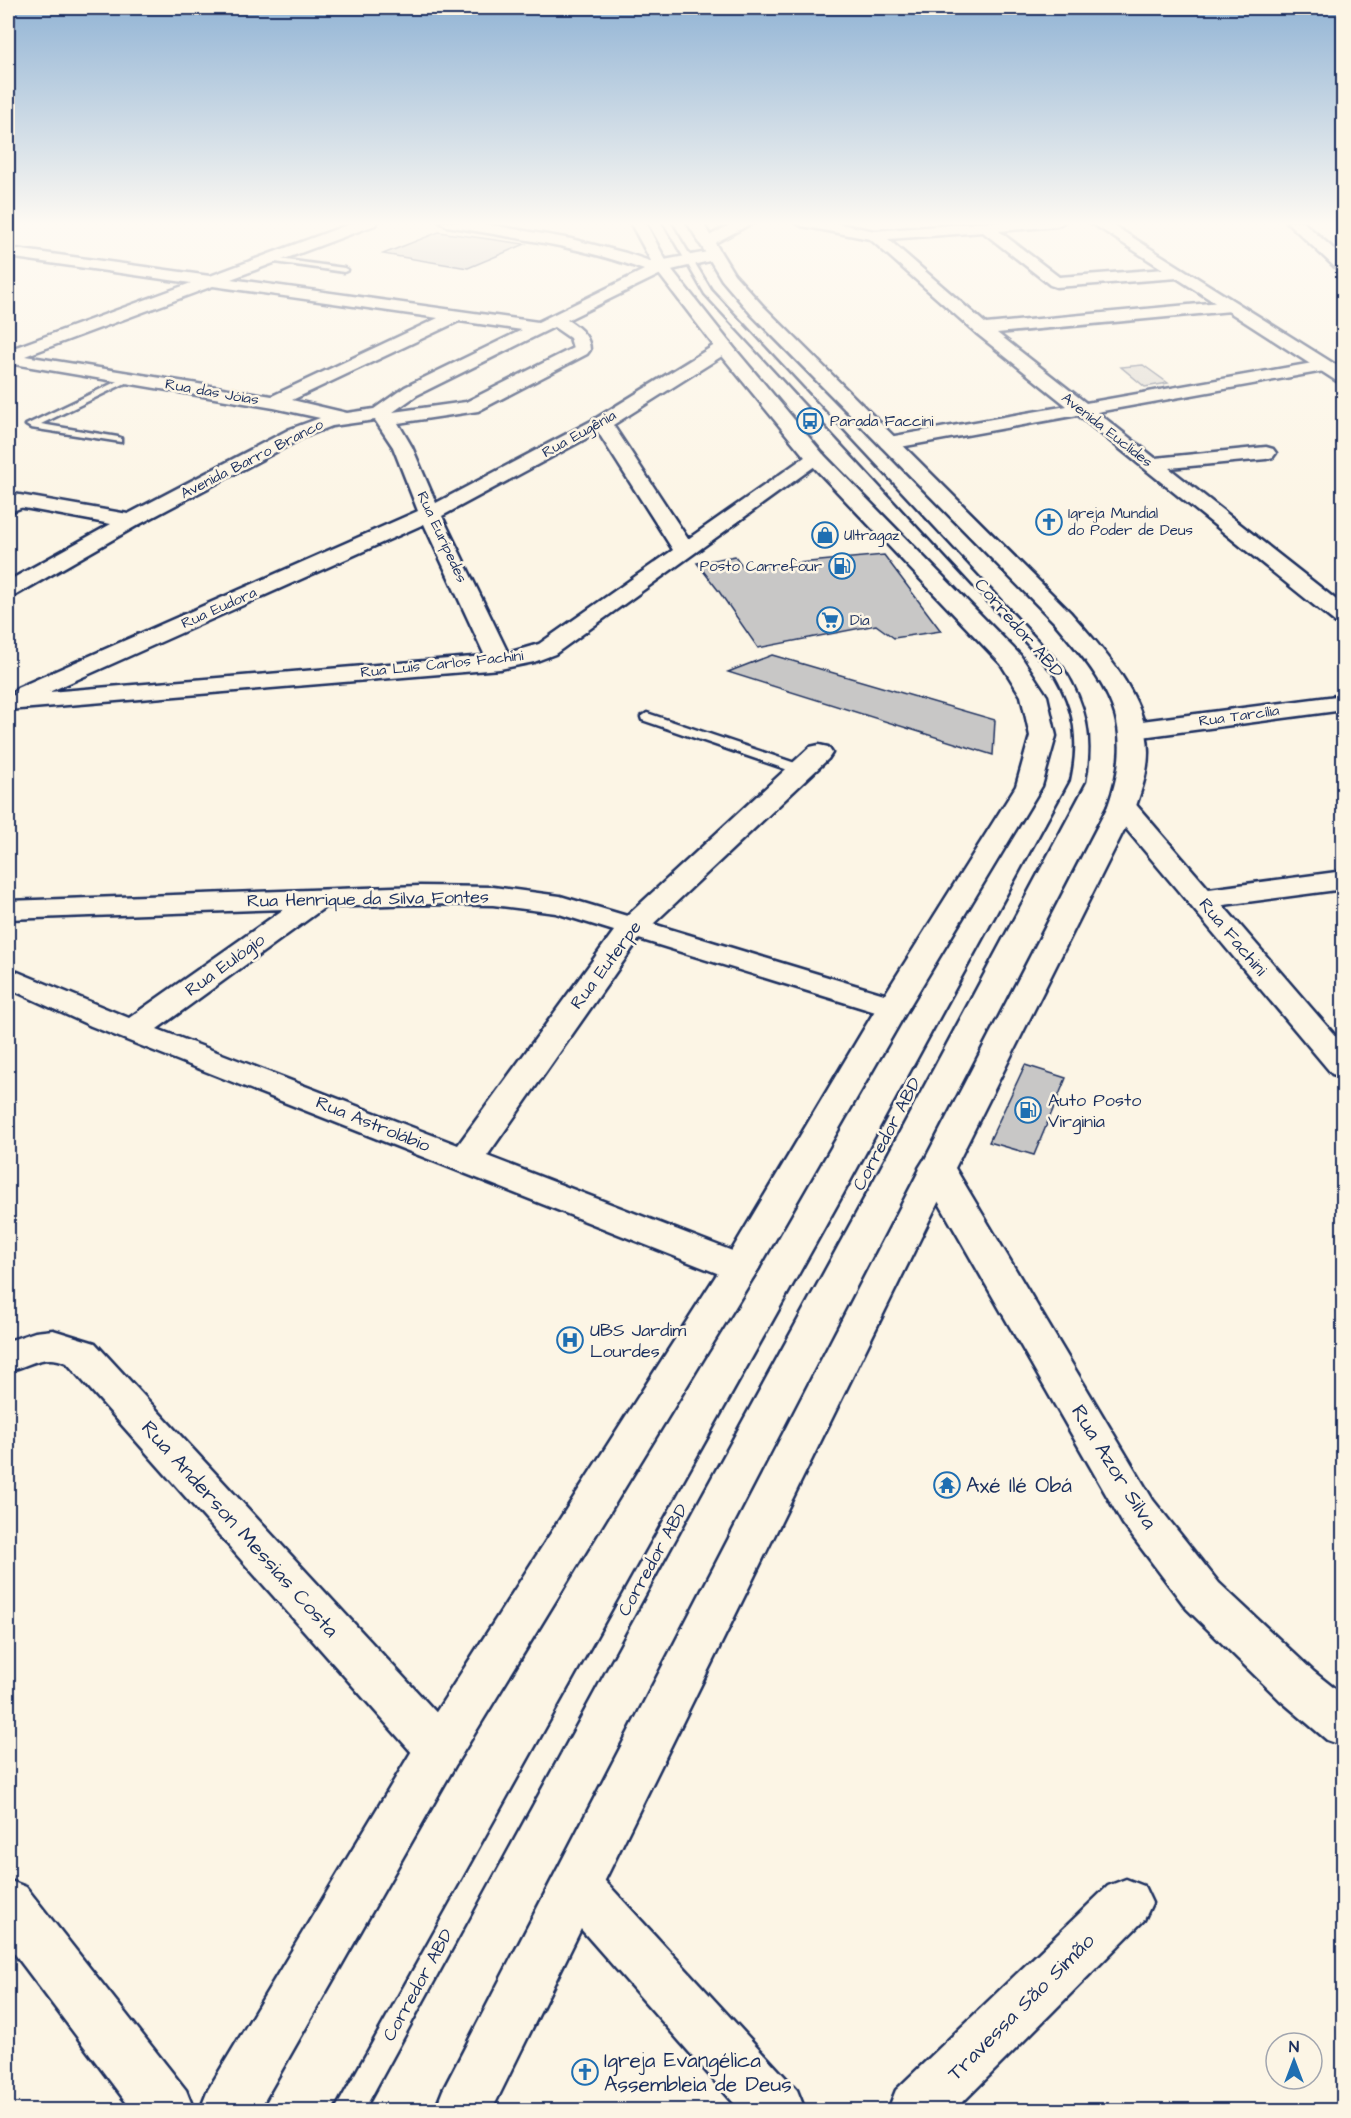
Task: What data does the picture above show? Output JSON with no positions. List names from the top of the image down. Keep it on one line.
{"streets":{"main road":["Rua das Jóias","Avenida Euclides","Rua Eugênia","Avenida Barro Branco","Rua Eurípedes","Rua Eudora","Rua Luis Carlos Fachini","Rua Tarcília","Rua Henrique da Silva Fontes","Rua Fachini","Rua Eulógio","Rua Euterpe","Rua Astrolábio","Rua Azor Silva","Rua Anderson Messias Costa","Travessa São Simão"],"lane":["Corredor ABD"]},"crossings":[["Rua das Jóias","Avenida Barro Branco"],["Rua Eugênia","Rua Eurípedes"],["Rua Eugênia","Rua Eudora"],["Avenida Barro Branco","Rua Eurípedes"],["Rua Eurípedes","Rua Eudora"],["Rua Eurípedes","Rua Luis Carlos Fachini"],["Rua Eudora","Rua Luis Carlos Fachini"],["Rua Henrique da Silva Fontes","Rua Eulógio"],["Rua Henrique da Silva Fontes","Rua Euterpe"],["Rua Eulógio","Rua Astrolábio"],["Rua Euterpe","Rua Astrolábio"]],"places":{"bus stop":["Parada Faccini"],"church":["Igreja Mundial do Poder de Deus","Igreja Evangélica Assembleia de Deus"],"shop":["Ultragaz"],"fuel station":["Posto Carrefour","Auto Posto Virginia"],"supermarket":["Dia"],"hospital":["UBS Jardim Lourdes"],"temple":["Axé Ilé Obá"]},"north":"top"}
